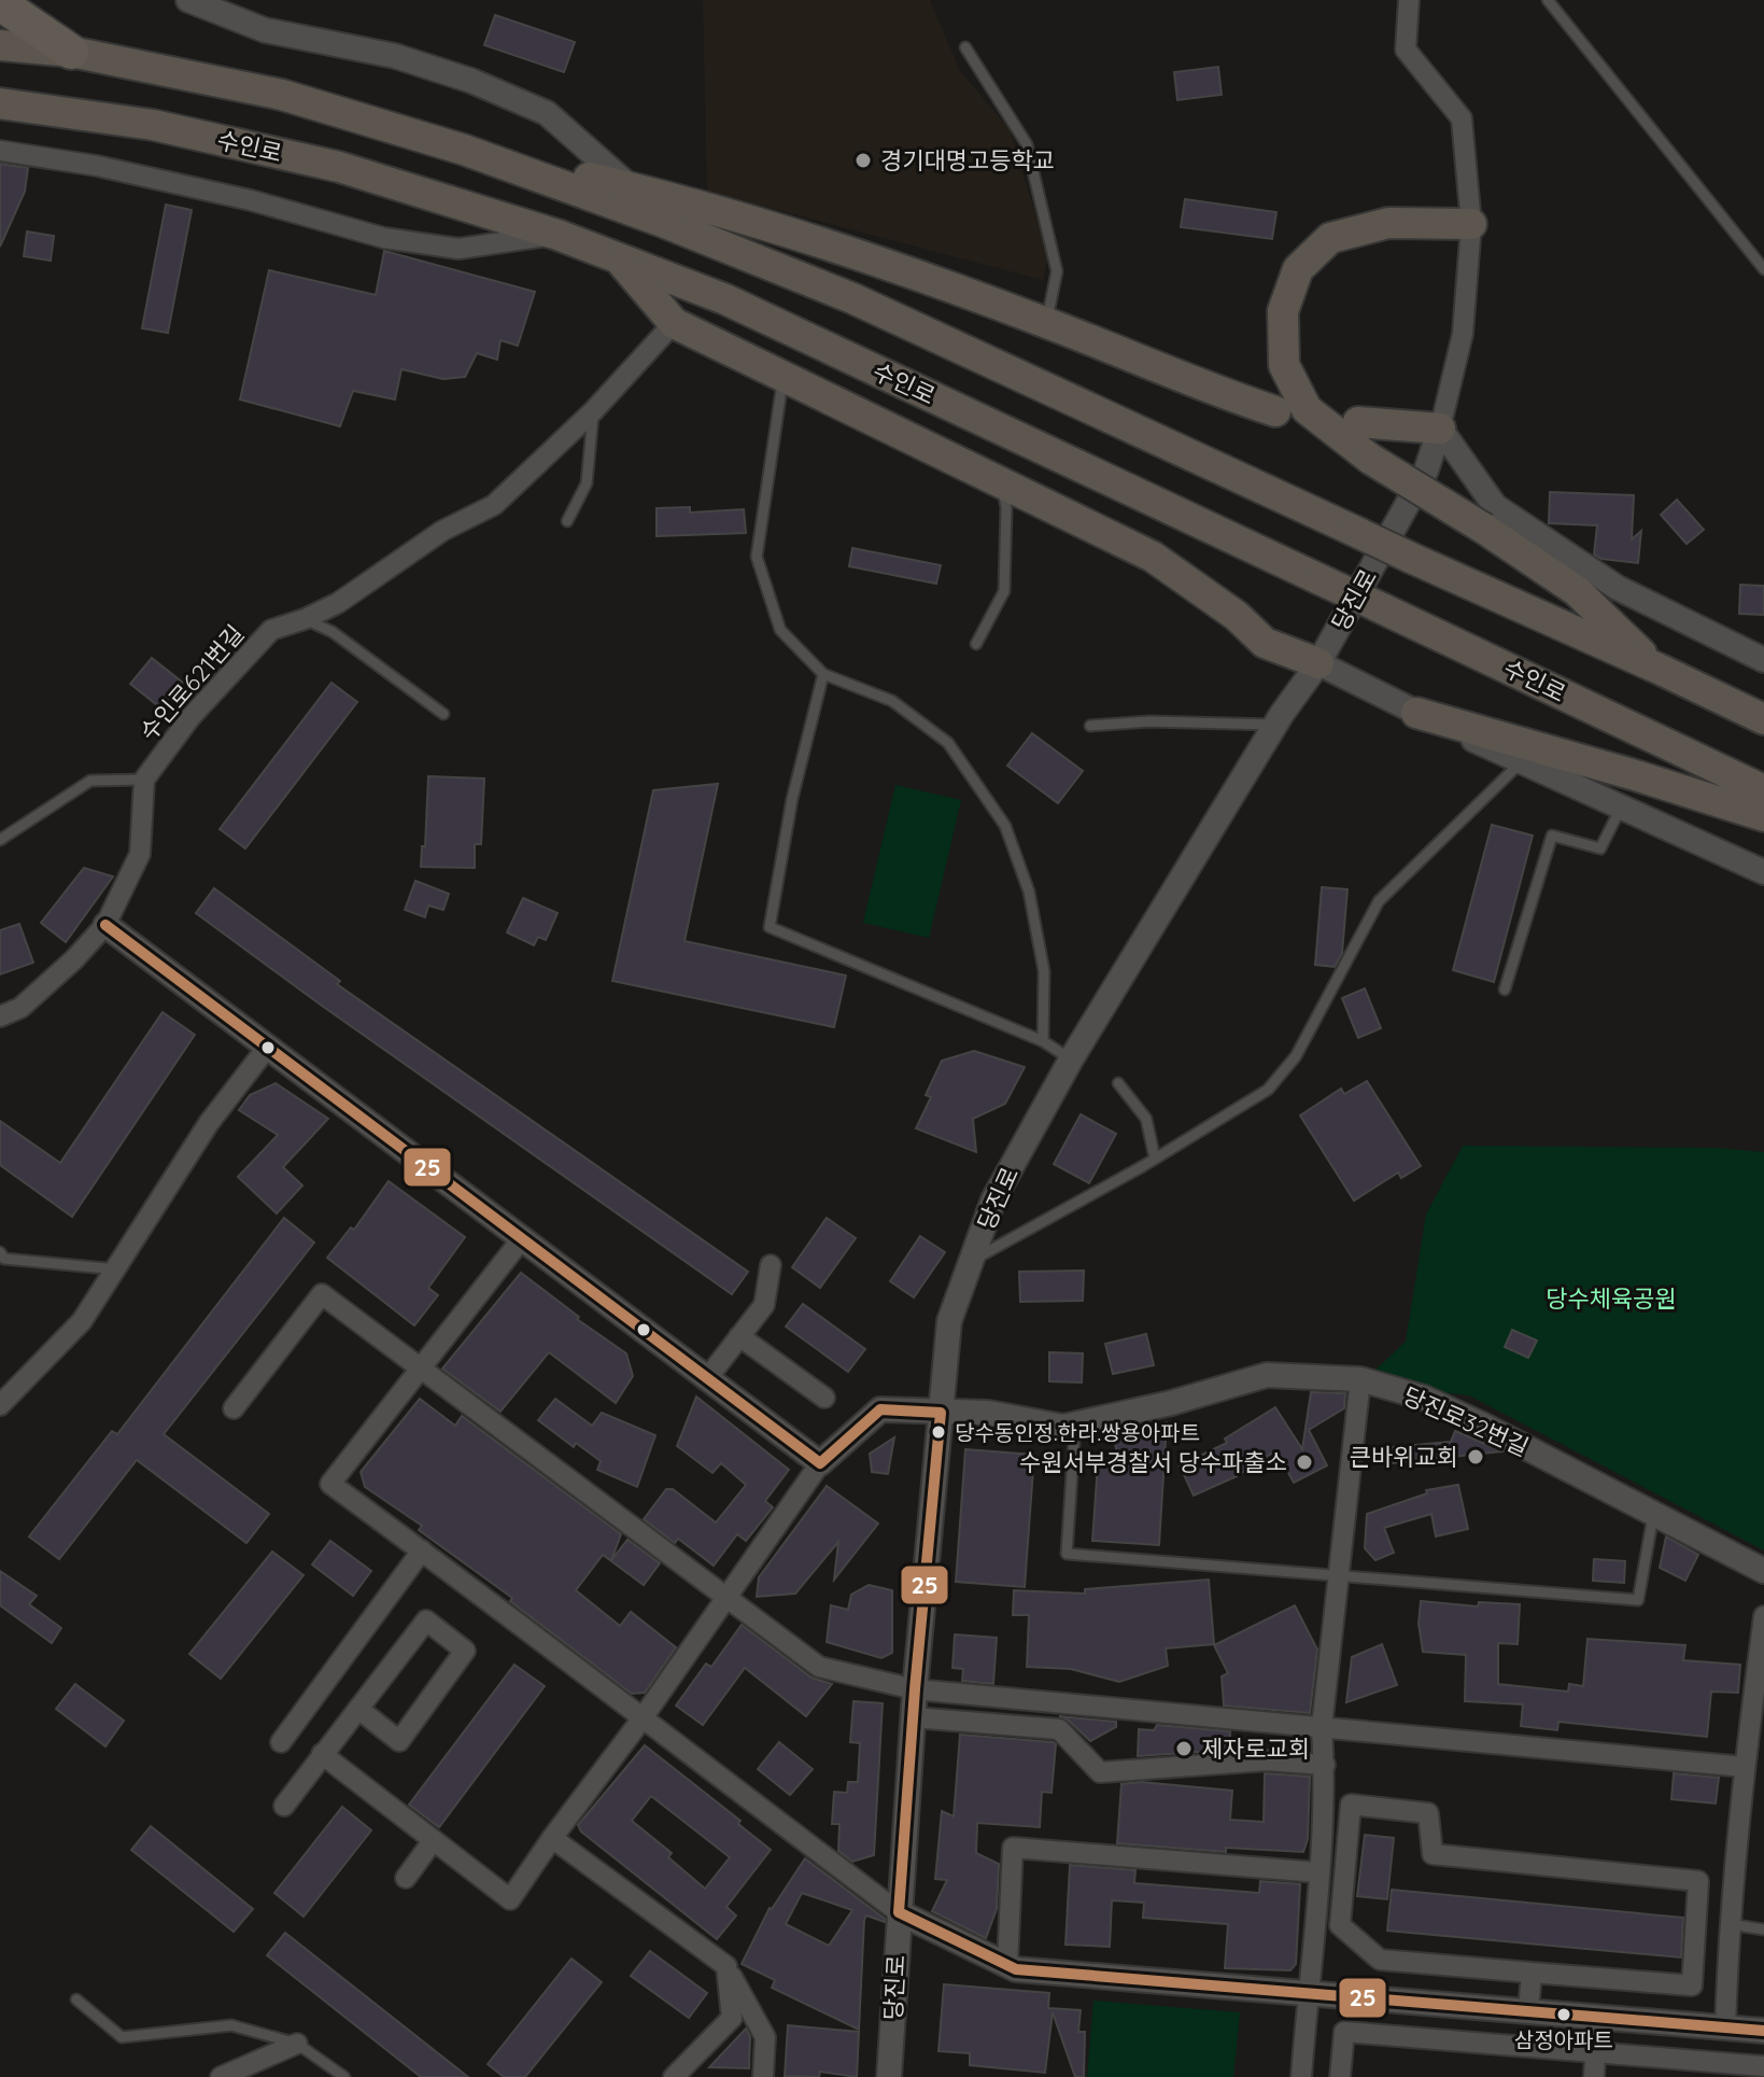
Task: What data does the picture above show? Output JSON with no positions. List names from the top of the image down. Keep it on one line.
{"streets":{"highway":["수인로"],"street":["당진로","수인로621번길","당진로32번길"]},"crossings":[["당진로","당진로32번길"]],"parks":["당수체육공원"],"places":["경기대명고등학교","당수동인정.한라.쌍용아파트","큰바위교회","수원서부경찰서 당수파출소","제자로교회","삼정아파트"],"lines":["transit line 25"]}
